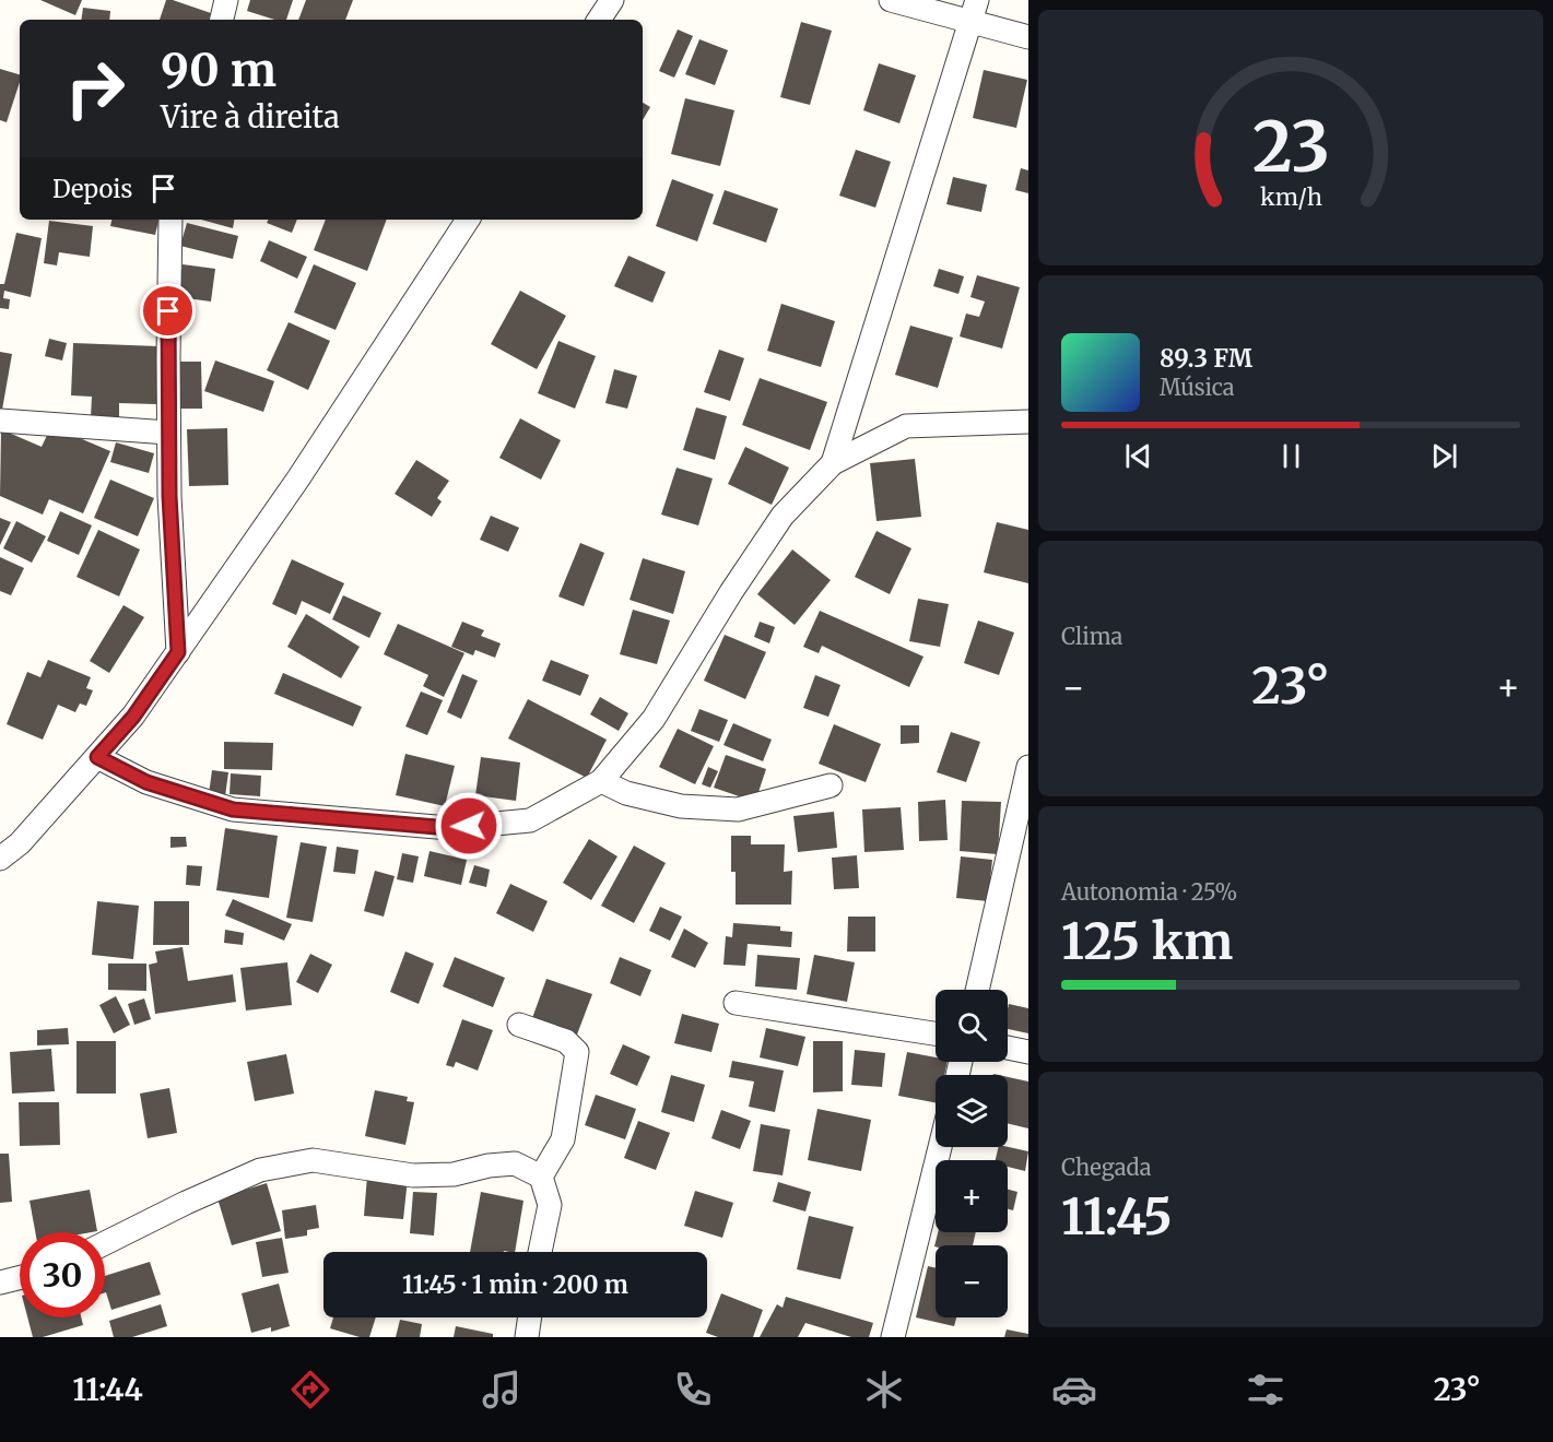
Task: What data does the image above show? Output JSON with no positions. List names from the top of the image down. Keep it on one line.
{"page":{"turn":["90 m","Vire à direita"],"then":"Depois","song":["89.3 FM","Música"],"tile":["Clima",["Autonomia · 25%","125 km"],["Chegada","11:45"]],"heat":["−","23°","+"],"map_buttons":["+","−"],"limit":"30","trip":"11:45 · 1 min · 200 m","tabs":["11:44","23°"],"gauge":["23","km/h"]}}
